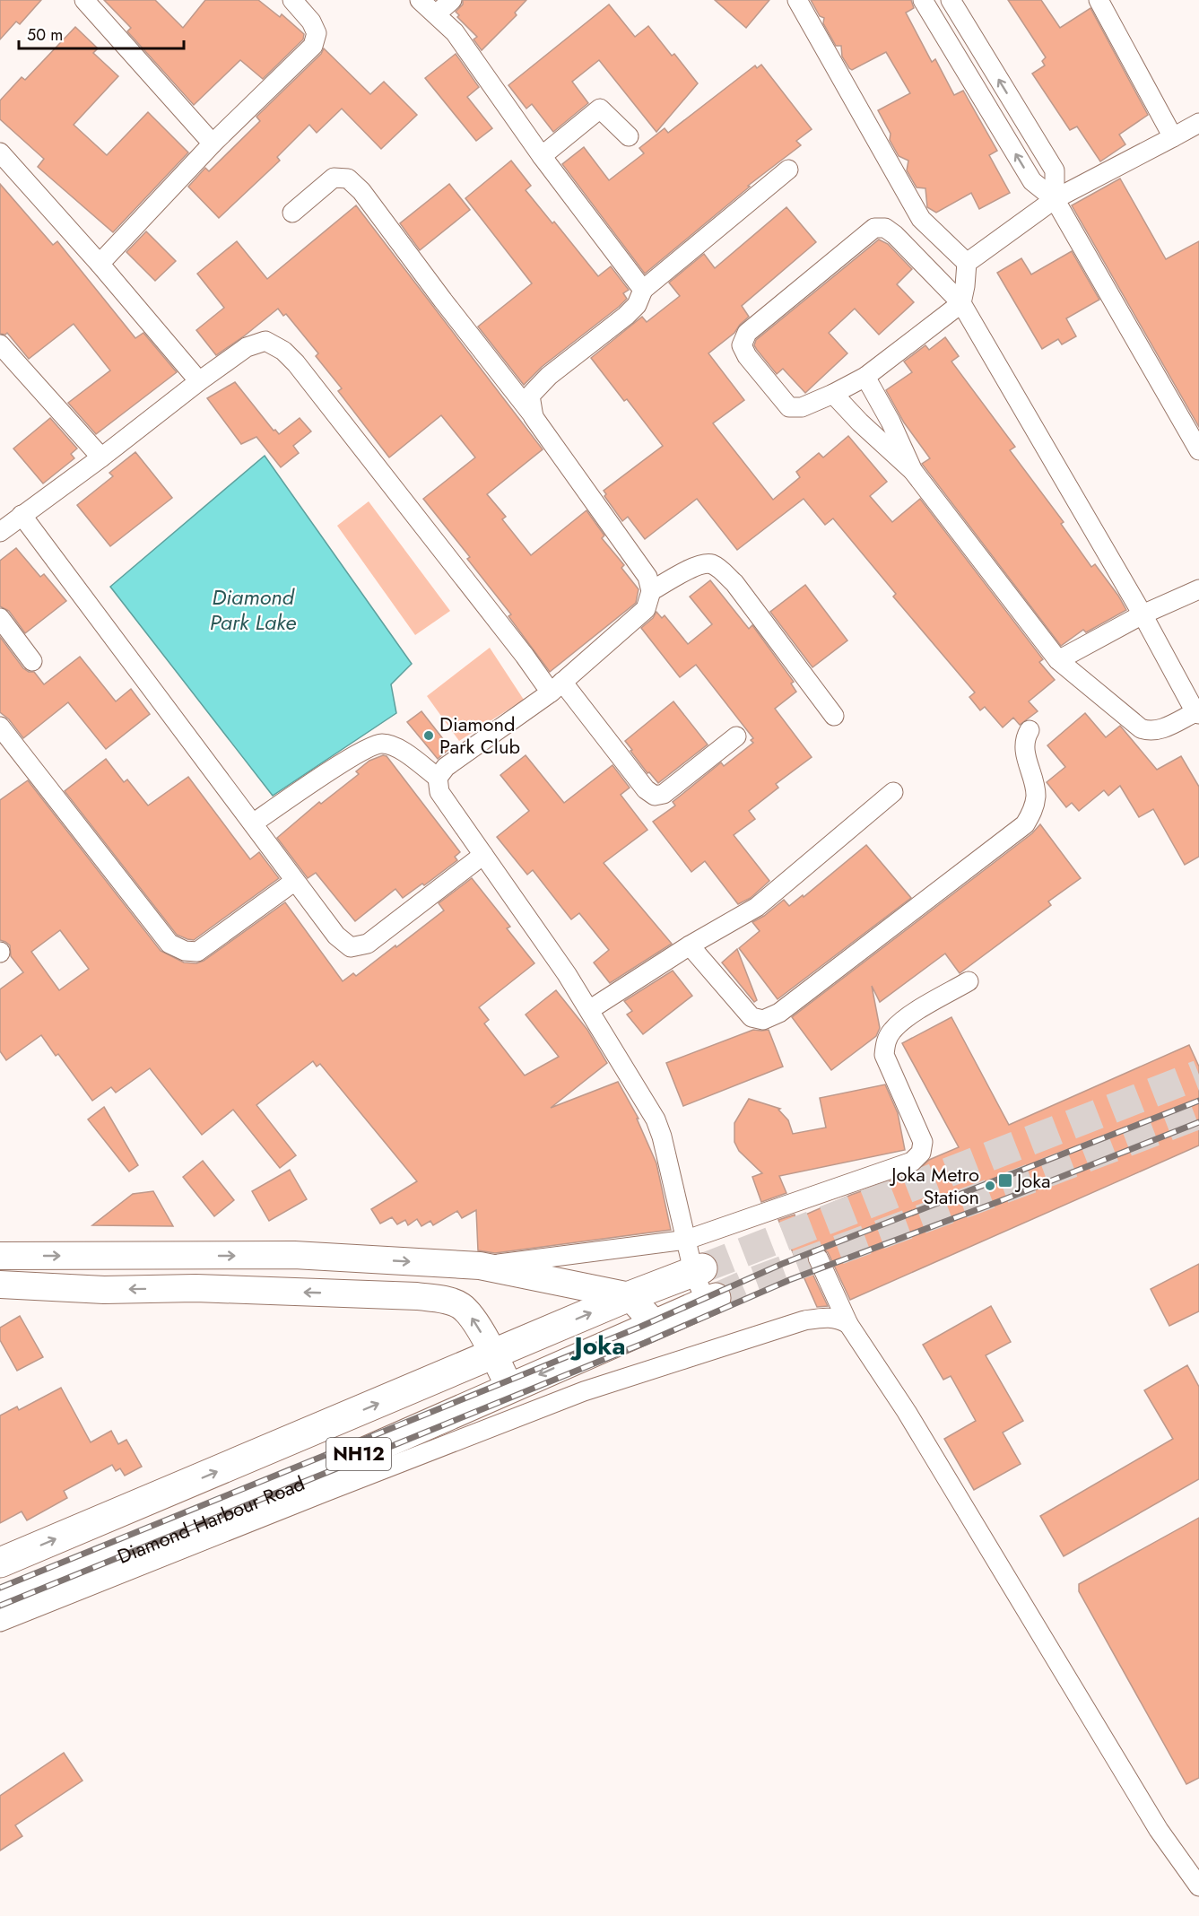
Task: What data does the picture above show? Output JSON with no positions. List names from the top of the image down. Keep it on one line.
{"streets":{"highway":["NH12","Diamond Harbour Road"]},"districts":["Joka"],"water":["Diamond Park Lake"],"places":{"other":["Diamond Park Club","Joka Metro Station"],"transit":["Joka"]},"scale_bar":"50 m"}
